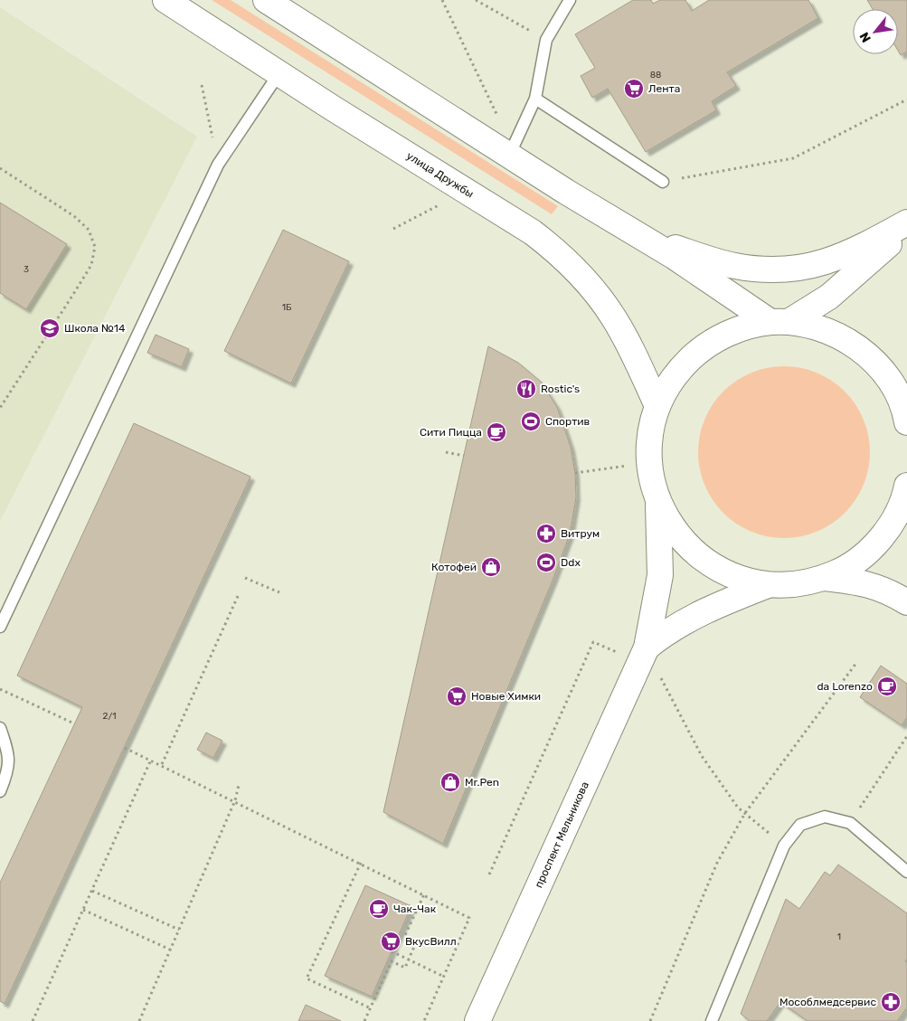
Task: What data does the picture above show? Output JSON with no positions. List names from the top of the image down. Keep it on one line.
{"streets":{"main road":["улица Дружбы","проспект Мельникова"]},"places":{"supermarket":["Лента","Новые Химки","ВкусВилл"],"school or university":["Школа №14"],"restaurant":["Rostic's"],"sports":["Спортив","Ddx"],"cafe":["Сити Пицца","da Lorenzo","Чак-Чак"],"pharmacy":["Витрум","Мособлмедсервис"],"shop":["Котофей","Mr.Pen"]},"house_numbers":["88","3","1Б","2/1","1"],"north":"bottom left"}
